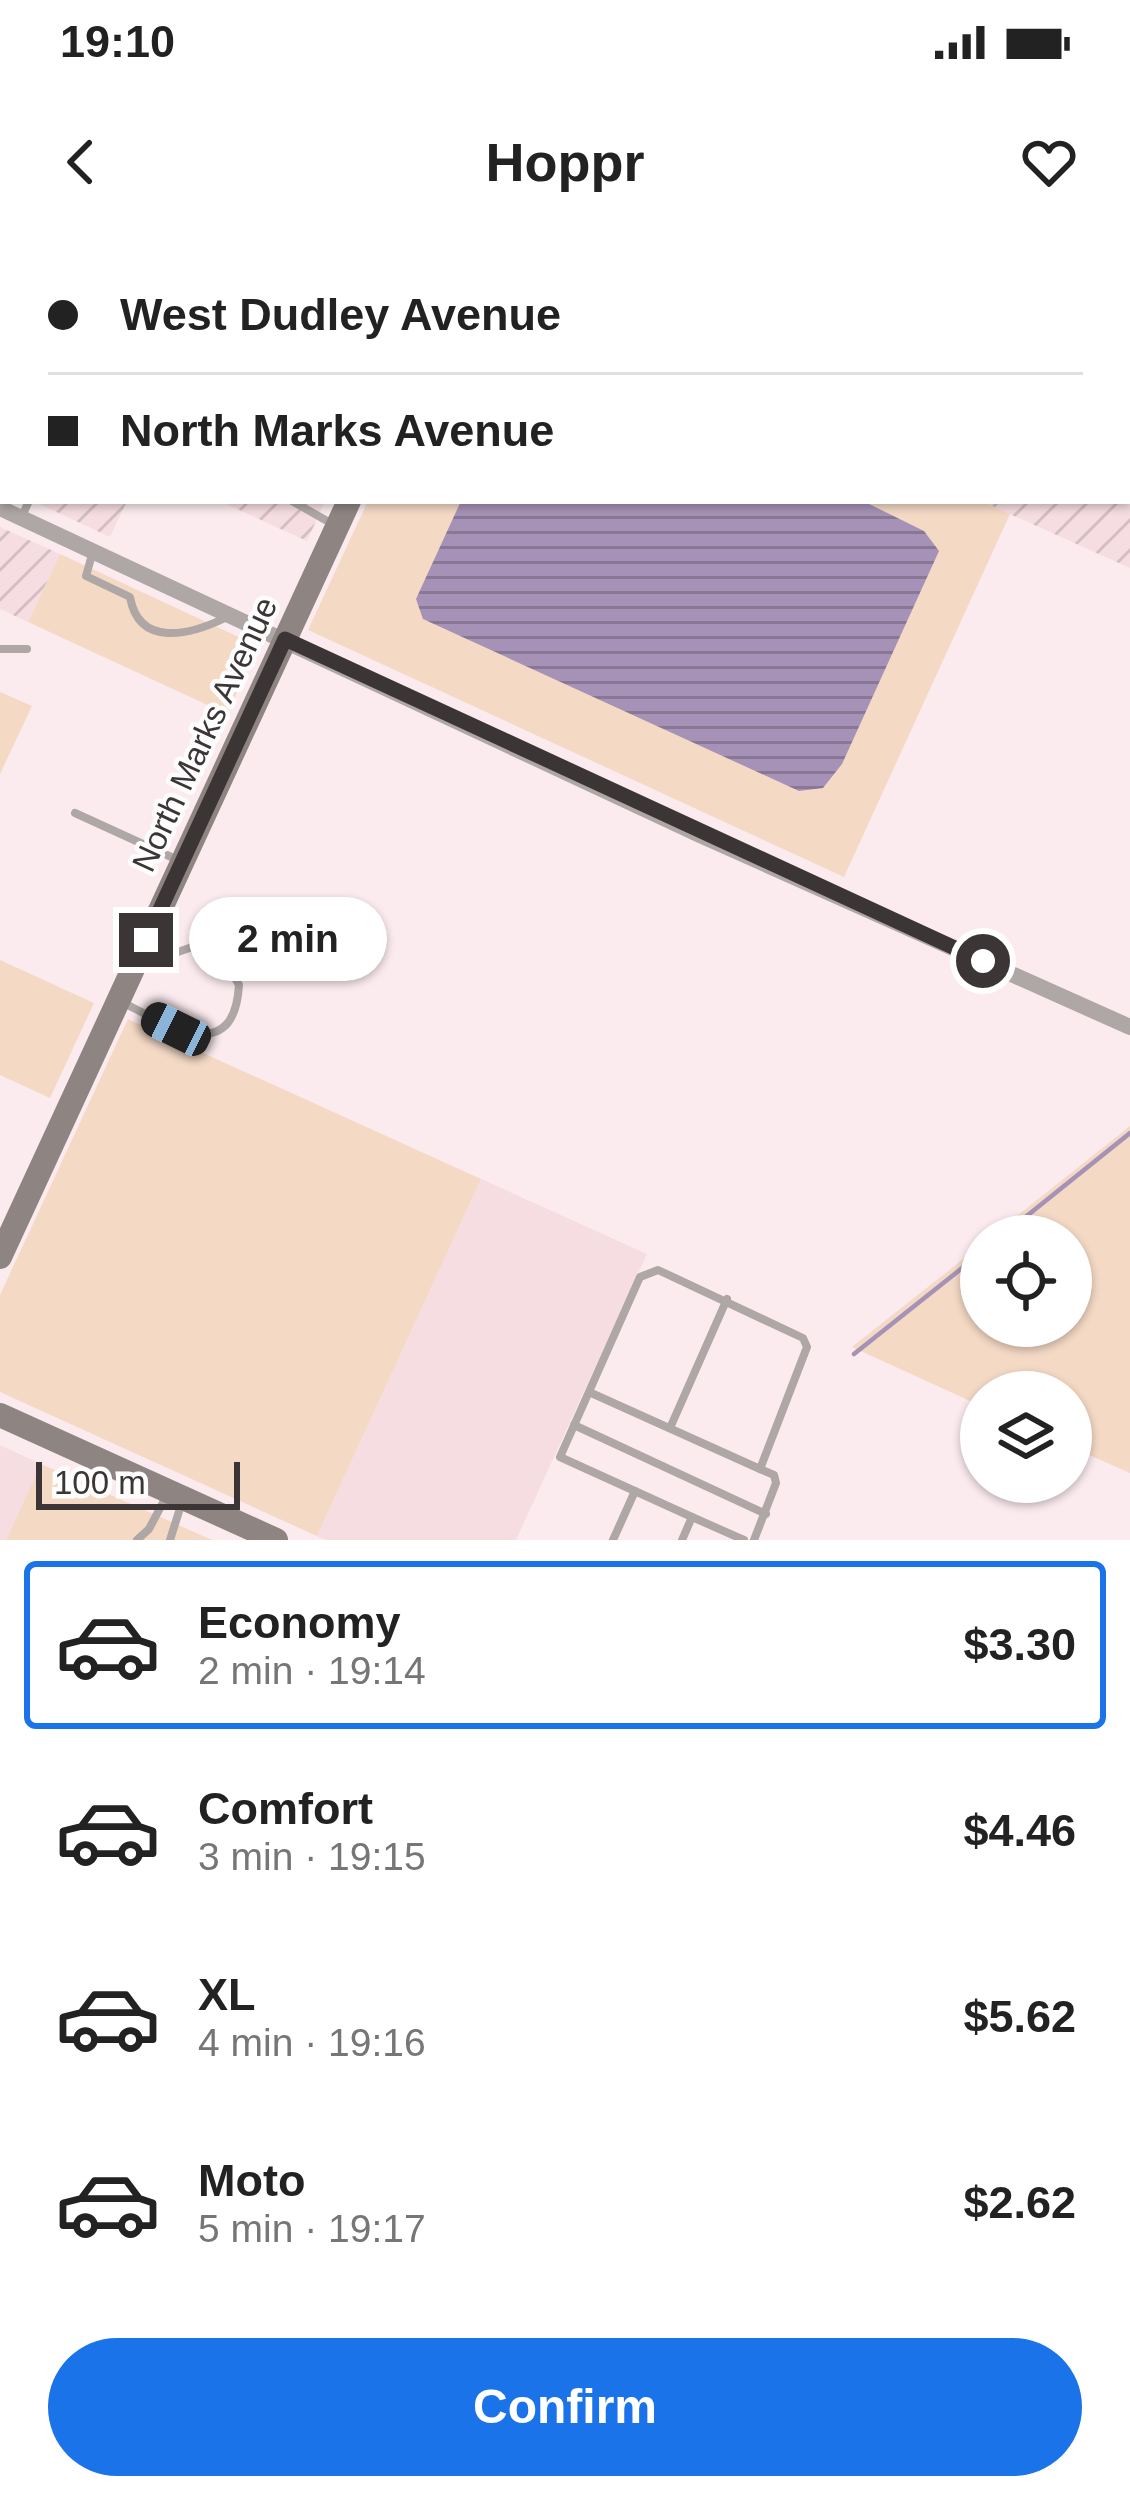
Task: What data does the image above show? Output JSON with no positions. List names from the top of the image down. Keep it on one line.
{"streets":{"main road":["North Marks Avenue"]},"scale_bar":"100 m","page":{"status":"19:10","header":"Hoppr","banner":["West Dudley Avenue","North Marks Avenue"],"bubble":"2 min","scale":"100 m","list":[{"name":"Economy","note":"2 min · 19:14","value":"$3.30"},{"name":"Comfort","note":"3 min · 19:15","value":"$4.46"},{"name":"XL","note":"4 min · 19:16","value":"$5.62"},{"name":"Moto","note":"5 min · 19:17","value":"$2.62"}],"buttons":"Confirm"}}
